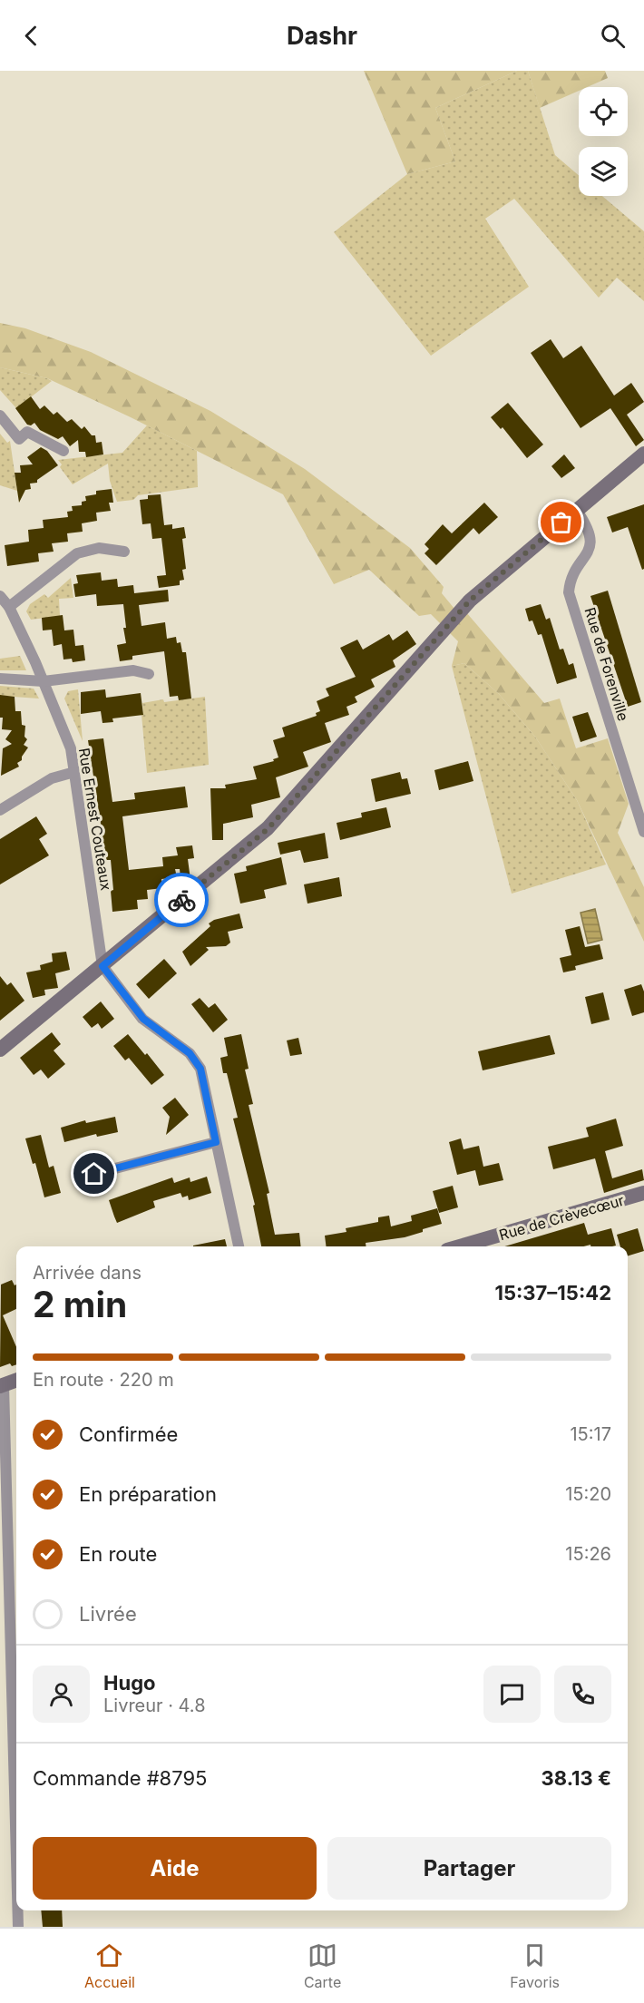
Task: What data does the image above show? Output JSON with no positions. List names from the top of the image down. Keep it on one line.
{"streets":{"street":["Rue de Forenville","Rue Ernest Couteaux","Rue de Crèvecœur"]},"page":{"header":"Dashr","heading":["2 min","Arrivée dans","15:37–15:42"],"panel":["Hugo","Livreur · 4.8","Commande #8795","38.13 €"],"bar":"En route · 220 m","list":[["Confirmée","15:17"],["En préparation","15:20"],["En route","15:26"],"Livrée"],"buttons":["Aide","Partager"],"tabs":["Accueil","Carte","Favoris"]}}
